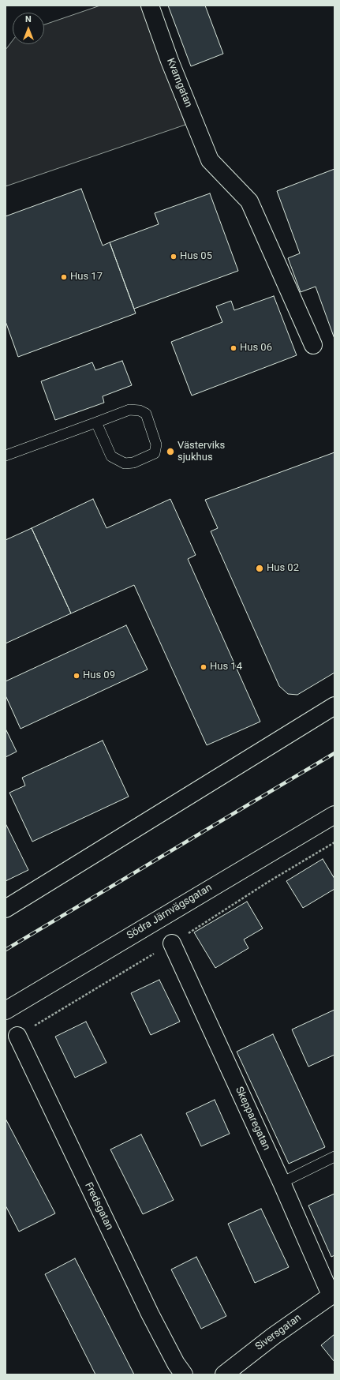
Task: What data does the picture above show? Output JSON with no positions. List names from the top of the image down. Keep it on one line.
{"streets":{"street":["Kvarngatan","Södra Järnvägsgatan","Skepparegatan","Fredsgatan","Siversgatan"]},"crossings":[["Skepparegatan","Siversgatan"]],"places":["Hus 05","Hus 17","Hus 06","Västerviks sjukhus","Hus 02","Hus 14","Hus 09"],"north":"top"}
